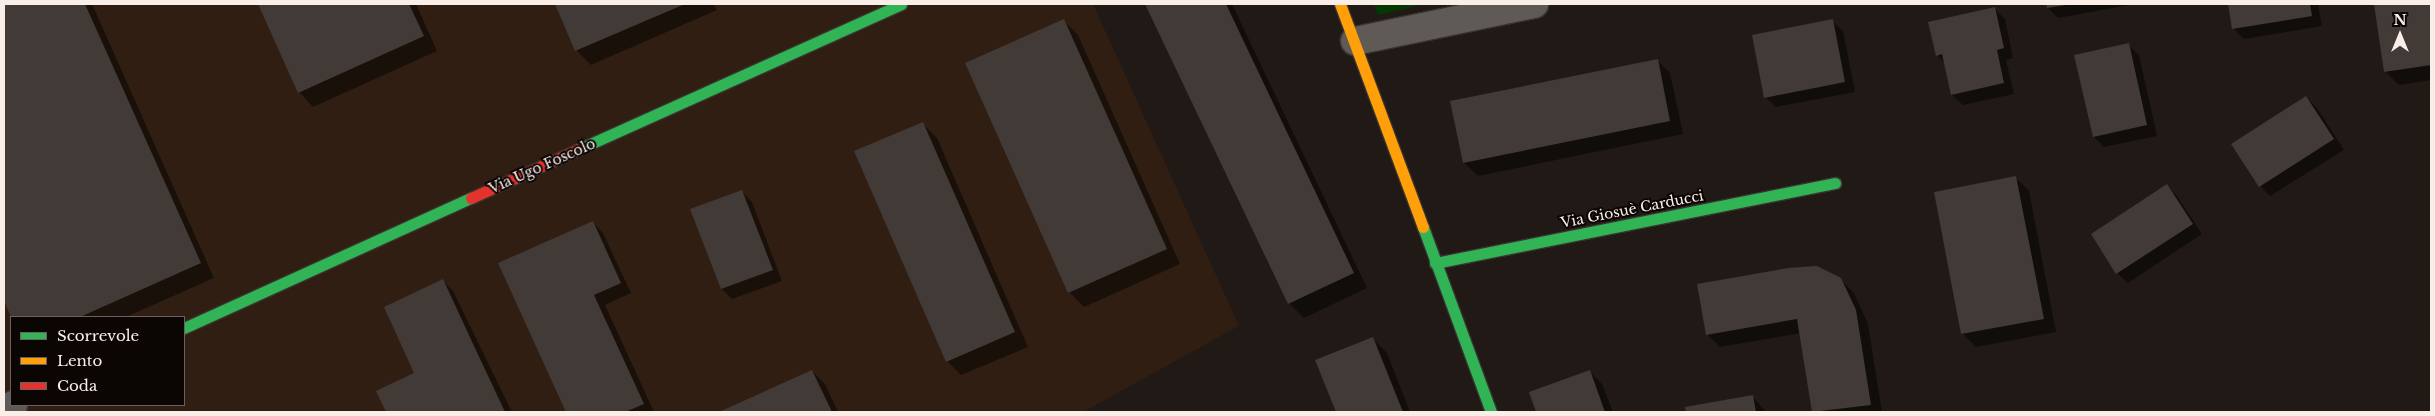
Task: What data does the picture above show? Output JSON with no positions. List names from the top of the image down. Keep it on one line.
{"streets":{"street":["Via Ugo Foscolo","Via Giosuè Carducci"]},"legend":["Scorrevole","Lento","Coda"],"north":"top"}
